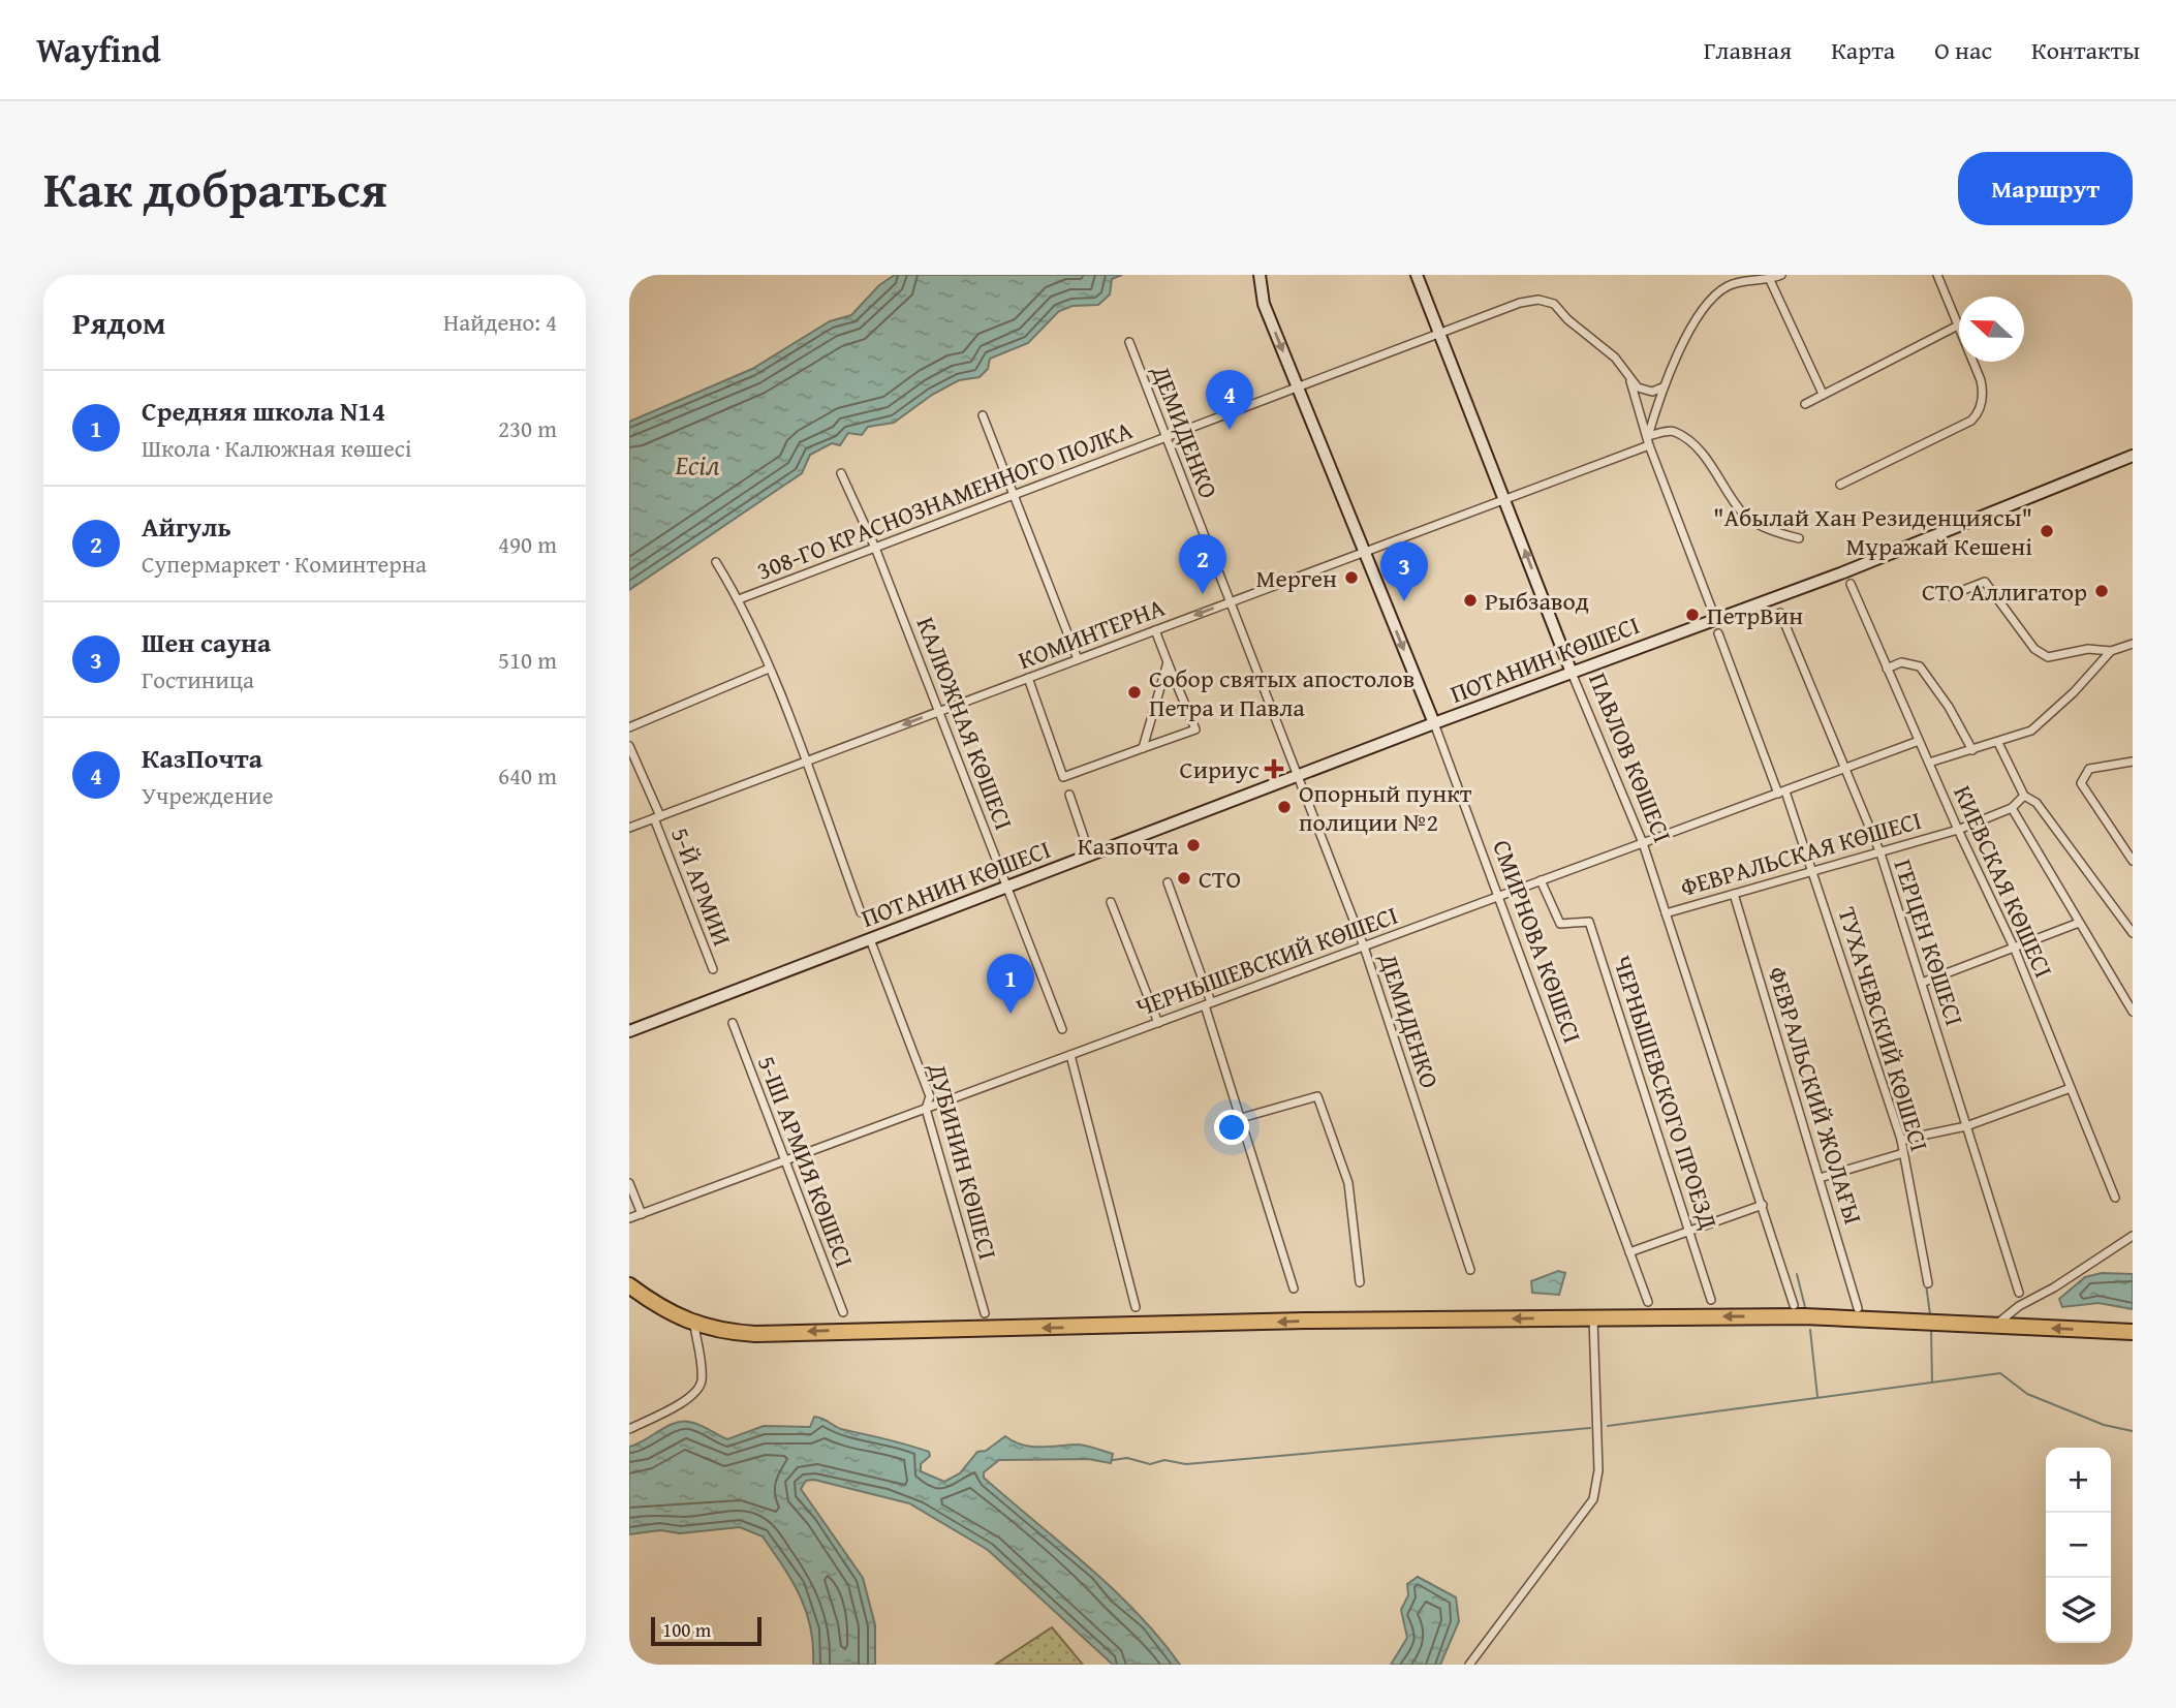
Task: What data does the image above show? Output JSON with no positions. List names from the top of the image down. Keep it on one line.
{"streets":{"main road":["ПОТАНИН КӨШЕСІ","ПАВЛОВ КӨШЕСІ","СМИРНОВА КӨШЕСІ"],"street":["ДЕМИДЕНКО","308-ГО КРАСНОЗНАМЕННОГО ПОЛКА","КОМИНТЕРНА","КАЛЮЖНАЯ КӨШЕСІ","ФЕВРАЛЬСКАЯ КӨШЕСІ","КИЕВСКАЯ КӨШЕСІ","5-Й АРМИИ","ГЕРЦЕН КӨШЕСІ","ЧЕРНЫШЕВСКИЙ КӨШЕСІ","ТУХАЧЕВСКИЙ КӨШЕСІ","ЧЕРНЫШЕВСКОГО ПРОЕЗД","ФЕВРАЛЬСКИЙ ЖОЛАҒЫ","5-ШІ АРМИЯ КӨШЕСІ","ДУБИНИН КӨШЕСІ"]},"crossings":[["ДЕМИДЕНКО","308-ГО КРАСНОЗНАМЕННОГО ПОЛКА"],["ДЕМИДЕНКО","КОМИНТЕРНА"],["ДЕМИДЕНКО","ПОТАНИН КӨШЕСІ"],["ДЕМИДЕНКО","ЧЕРНЫШЕВСКИЙ КӨШЕСІ"],["308-ГО КРАСНОЗНАМЕННОГО ПОЛКА","КАЛЮЖНАЯ КӨШЕСІ"],["308-ГО КРАСНОЗНАМЕННОГО ПОЛКА","ПАВЛОВ КӨШЕСІ"],["308-ГО КРАСНОЗНАМЕННОГО ПОЛКА","СМИРНОВА КӨШЕСІ"],["КОМИНТЕРНА","КАЛЮЖНАЯ КӨШЕСІ"],["КОМИНТЕРНА","ПАВЛОВ КӨШЕСІ"],["КОМИНТЕРНА","5-Й АРМИИ"],["КОМИНТЕРНА","СМИРНОВА КӨШЕСІ"],["ПОТАНИН КӨШЕСІ","КАЛЮЖНАЯ КӨШЕСІ"],["ПОТАНИН КӨШЕСІ","ПАВЛОВ КӨШЕСІ"],["ПОТАНИН КӨШЕСІ","СМИРНОВА КӨШЕСІ"],["ПОТАНИН КӨШЕСІ","ДУБИНИН КӨШЕСІ"],["ПАВЛОВ КӨШЕСІ","ФЕВРАЛЬСКАЯ КӨШЕСІ"],["ПАВЛОВ КӨШЕСІ","ЧЕРНЫШЕВСКИЙ КӨШЕСІ"],["ФЕВРАЛЬСКАЯ КӨШЕСІ","КИЕВСКАЯ КӨШЕСІ"],["ФЕВРАЛЬСКАЯ КӨШЕСІ","ГЕРЦЕН КӨШЕСІ"],["ФЕВРАЛЬСКАЯ КӨШЕСІ","ТУХАЧЕВСКИЙ КӨШЕСІ"],["ФЕВРАЛЬСКАЯ КӨШЕСІ","ФЕВРАЛЬСКИЙ ЖОЛАҒЫ"],["КИЕВСКАЯ КӨШЕСІ","ЧЕРНЫШЕВСКИЙ КӨШЕСІ"],["СМИРНОВА КӨШЕСІ","ЧЕРНЫШЕВСКИЙ КӨШЕСІ"],["ГЕРЦЕН КӨШЕСІ","ЧЕРНЫШЕВСКИЙ КӨШЕСІ"],["ЧЕРНЫШЕВСКИЙ КӨШЕСІ","ТУХАЧЕВСКИЙ КӨШЕСІ"],["ЧЕРНЫШЕВСКИЙ КӨШЕСІ","ЧЕРНЫШЕВСКОГО ПРОЕЗД"],["ЧЕРНЫШЕВСКИЙ КӨШЕСІ","5-ШІ АРМИЯ КӨШЕСІ"],["ЧЕРНЫШЕВСКИЙ КӨШЕСІ","ДУБИНИН КӨШЕСІ"]],"water":["Есіл"],"places":{"other":["\"Абылай Хан Резиденциясы\" Мұражай Кешені","Мерген","СТО Аллигатор","Рыбзавод","ПетрВин","Собор святых апостолов Петра и Павла","Опорный пункт полиции №2","Казпочта","СТО"],"health":["Сириус"]},"scale_bar":"100 m","north":"left","page":{"header":"Wayfind","nav":["Главная","Карта","О нас","Контакты"],"title":"Как добраться","buttons":"Маршрут","heading":["Рядом","Найдено: 4"],"list":[{"mark":"1","name":"Средняя школа N14","note":"Школа · Калюжная көшесі","value":"230 m"},{"mark":"2","name":"Айгуль","note":"Супермаркет · Коминтерна","value":"490 m"},{"mark":"3","name":"Шен сауна","note":"Гостиница","value":"510 m"},{"mark":"4","name":"КазПочта","note":"Учреждение","value":"640 m"}],"pins":["4","2","3","1"],"map_buttons":["+","−"],"scale":"100 m"}}
